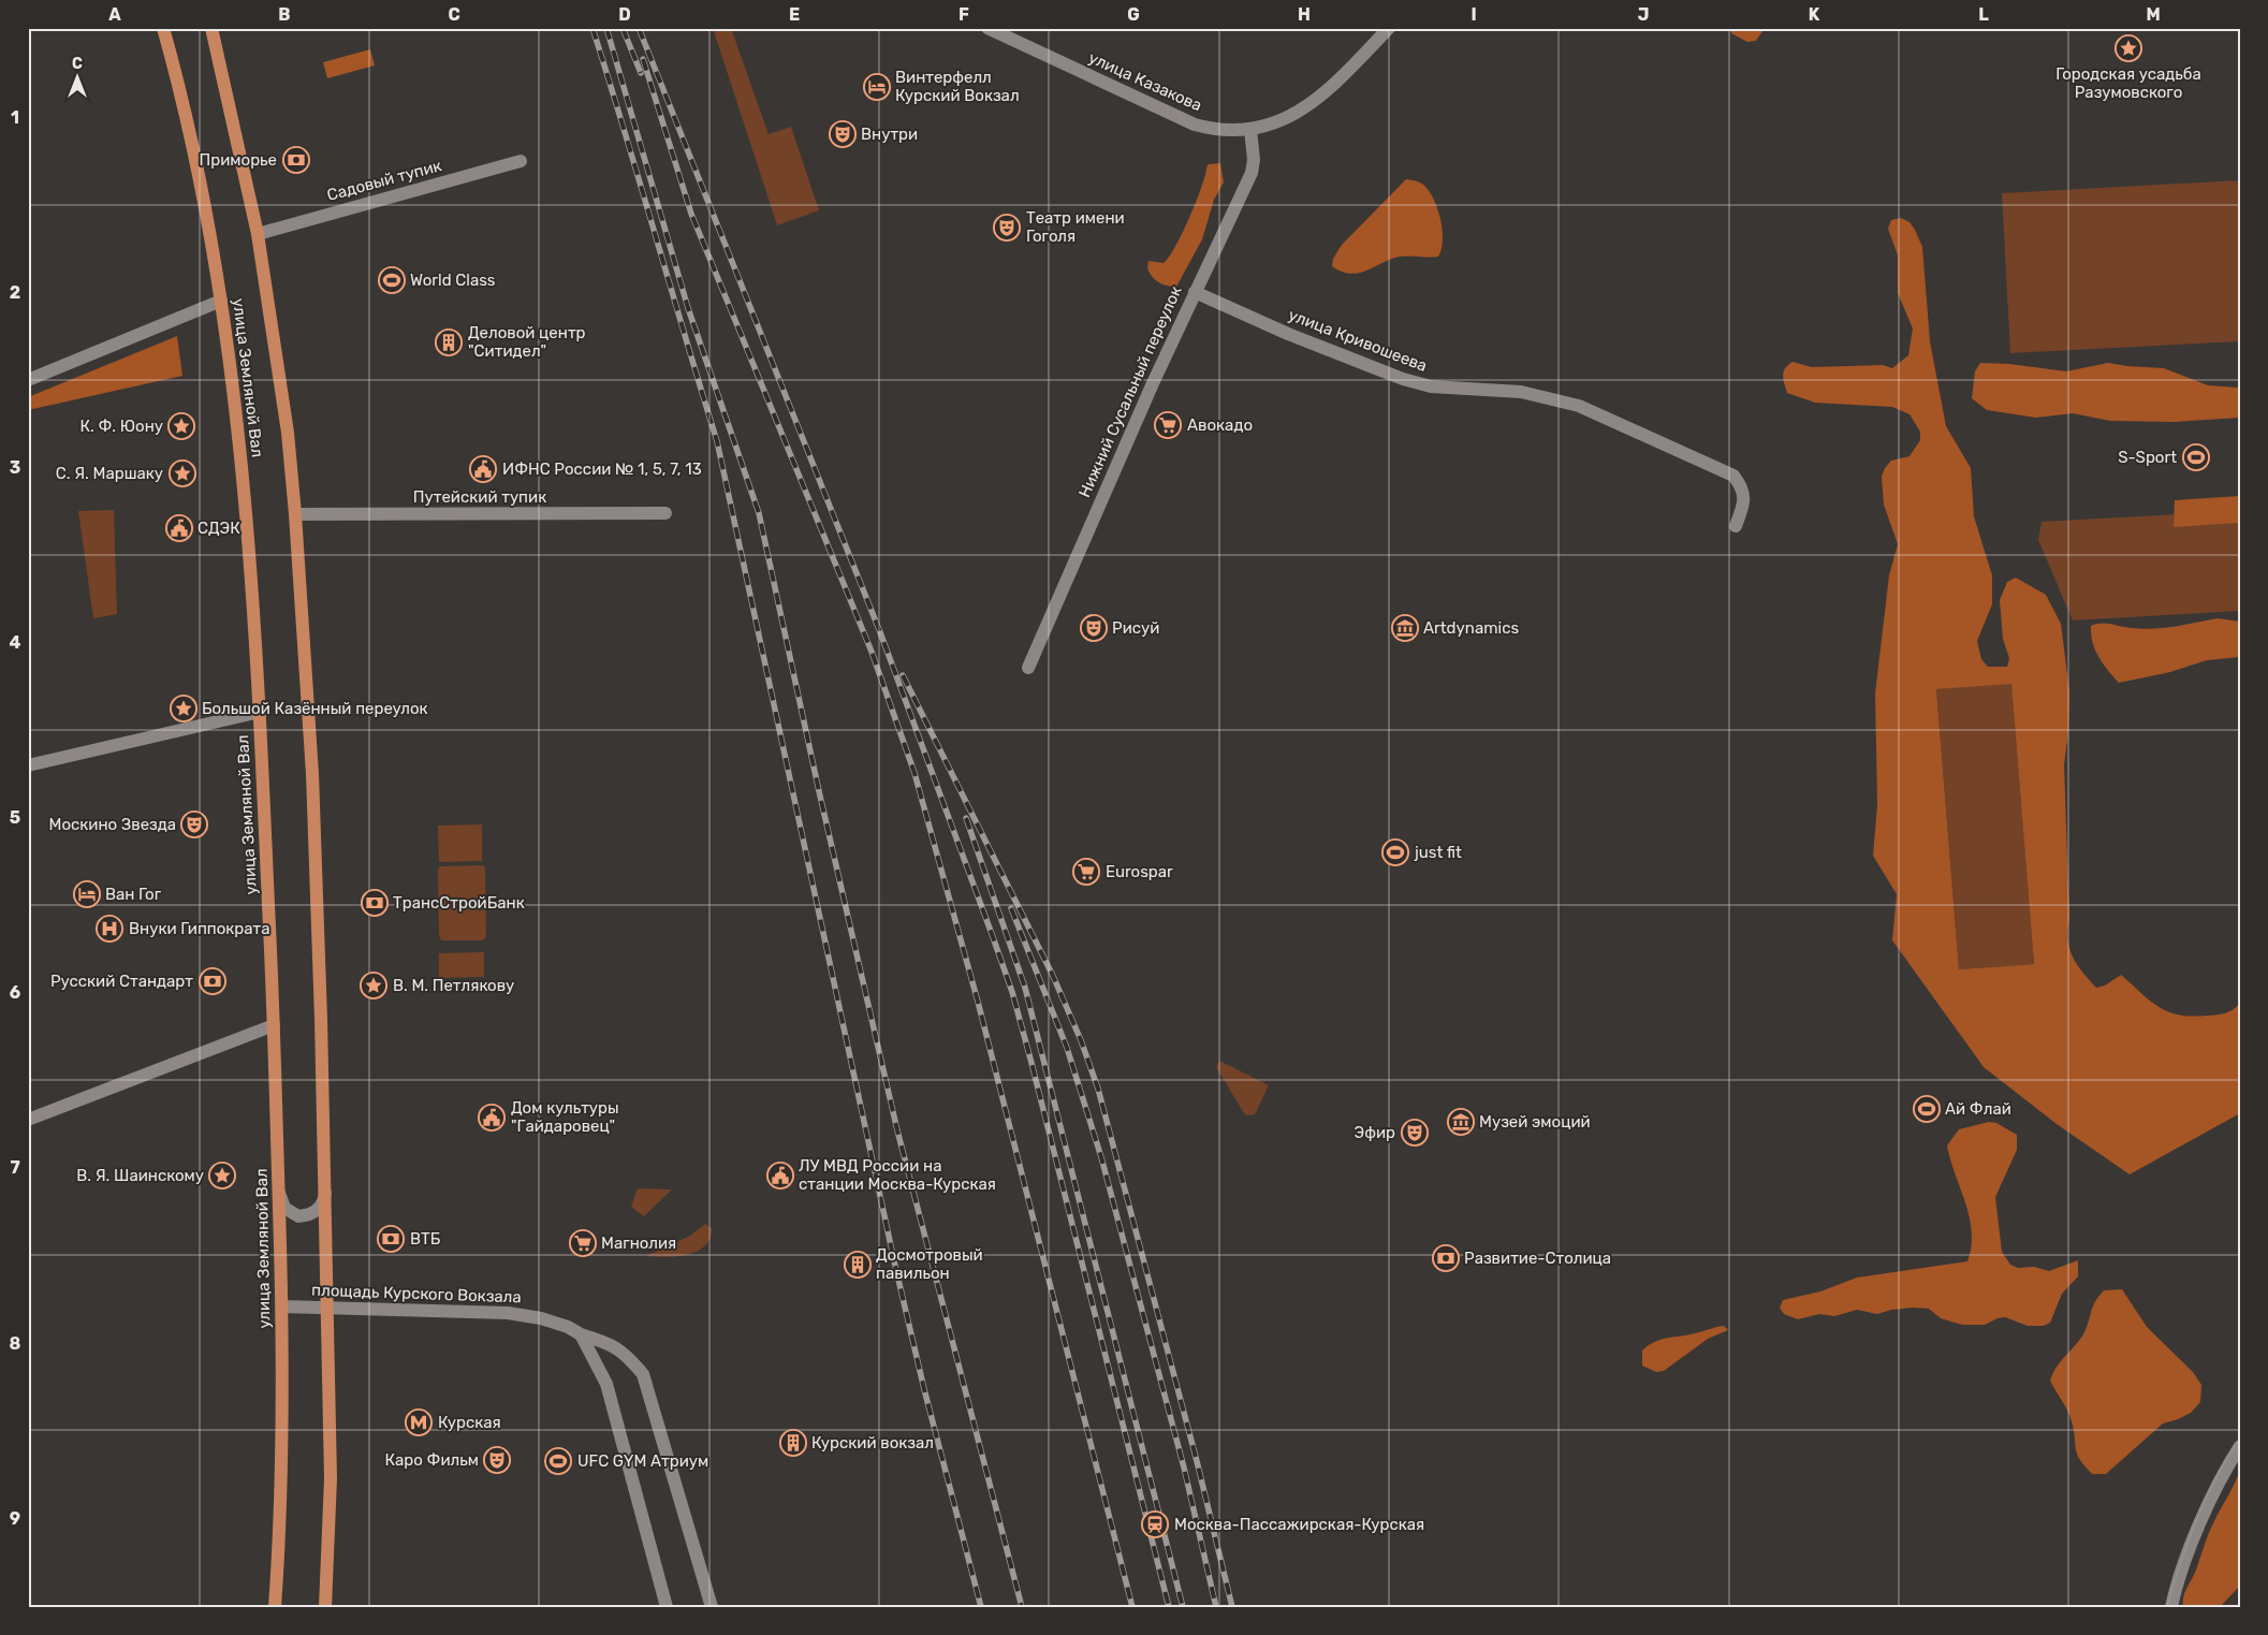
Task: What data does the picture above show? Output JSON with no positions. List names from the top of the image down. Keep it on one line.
{"streets":{"main road":["улица Земляной Вал"],"street":["улица Казакова","Садовый тупик","улица Кривошеева","Нижний Сусальный переулок","Путейский тупик","площадь Курского Вокзала"]},"crossings":[["улица Казакова","Нижний Сусальный переулок"],["Садовый тупик","улица Земляной Вал"],["улица Кривошеева","Нижний Сусальный переулок"],["улица Земляной Вал","Путейский тупик"],["улица Земляной Вал","площадь Курского Вокзала"]],"places":{"place":["Городская усадьба Разумовского","К. Ф. Юону","С. Я. Маршаку","Большой Казённый переулок","В. М. Петлякову","В. Я. Шаинскому"],"hotel":["Винтерфелл Курский Вокзал","Ван Гог"],"theatre":["Внутри","Театр имени Гоголя","Рисуй","Москино Звезда","Эфир","Каро Фильм"],"bank":["Приморье","ТрансСтройБанк","Русский Стандарт","ВТБ","Развитие-Столица"],"sports":["World Class","S-Sport","just fit","Ай Флай","UFC GYM Атриум"],"building":["Деловой центр \"Ситидел\"","Досмотровый павильон","Курский вокзал"],"supermarket":["Авокадо","Eurospar","Магнолия"],"public building":["ИФНС России № 1, 5, 7, 13","СДЭК","Дом культуры \"Гайдаровец\"","ЛУ МВД России на станции Москва-Курская"],"museum":["Artdynamics","Музей эмоций"],"hospital":["Внуки Гиппократа"],"metro station":["Курская"],"station":["Москва-Пассажирская-Курская"]},"north":"top","grid":{"columns":["A","B","C","D","E","F","G","H","I","J","K","L","M"],"rows":["1","2","3","4","5","6","7","8","9"]}}
